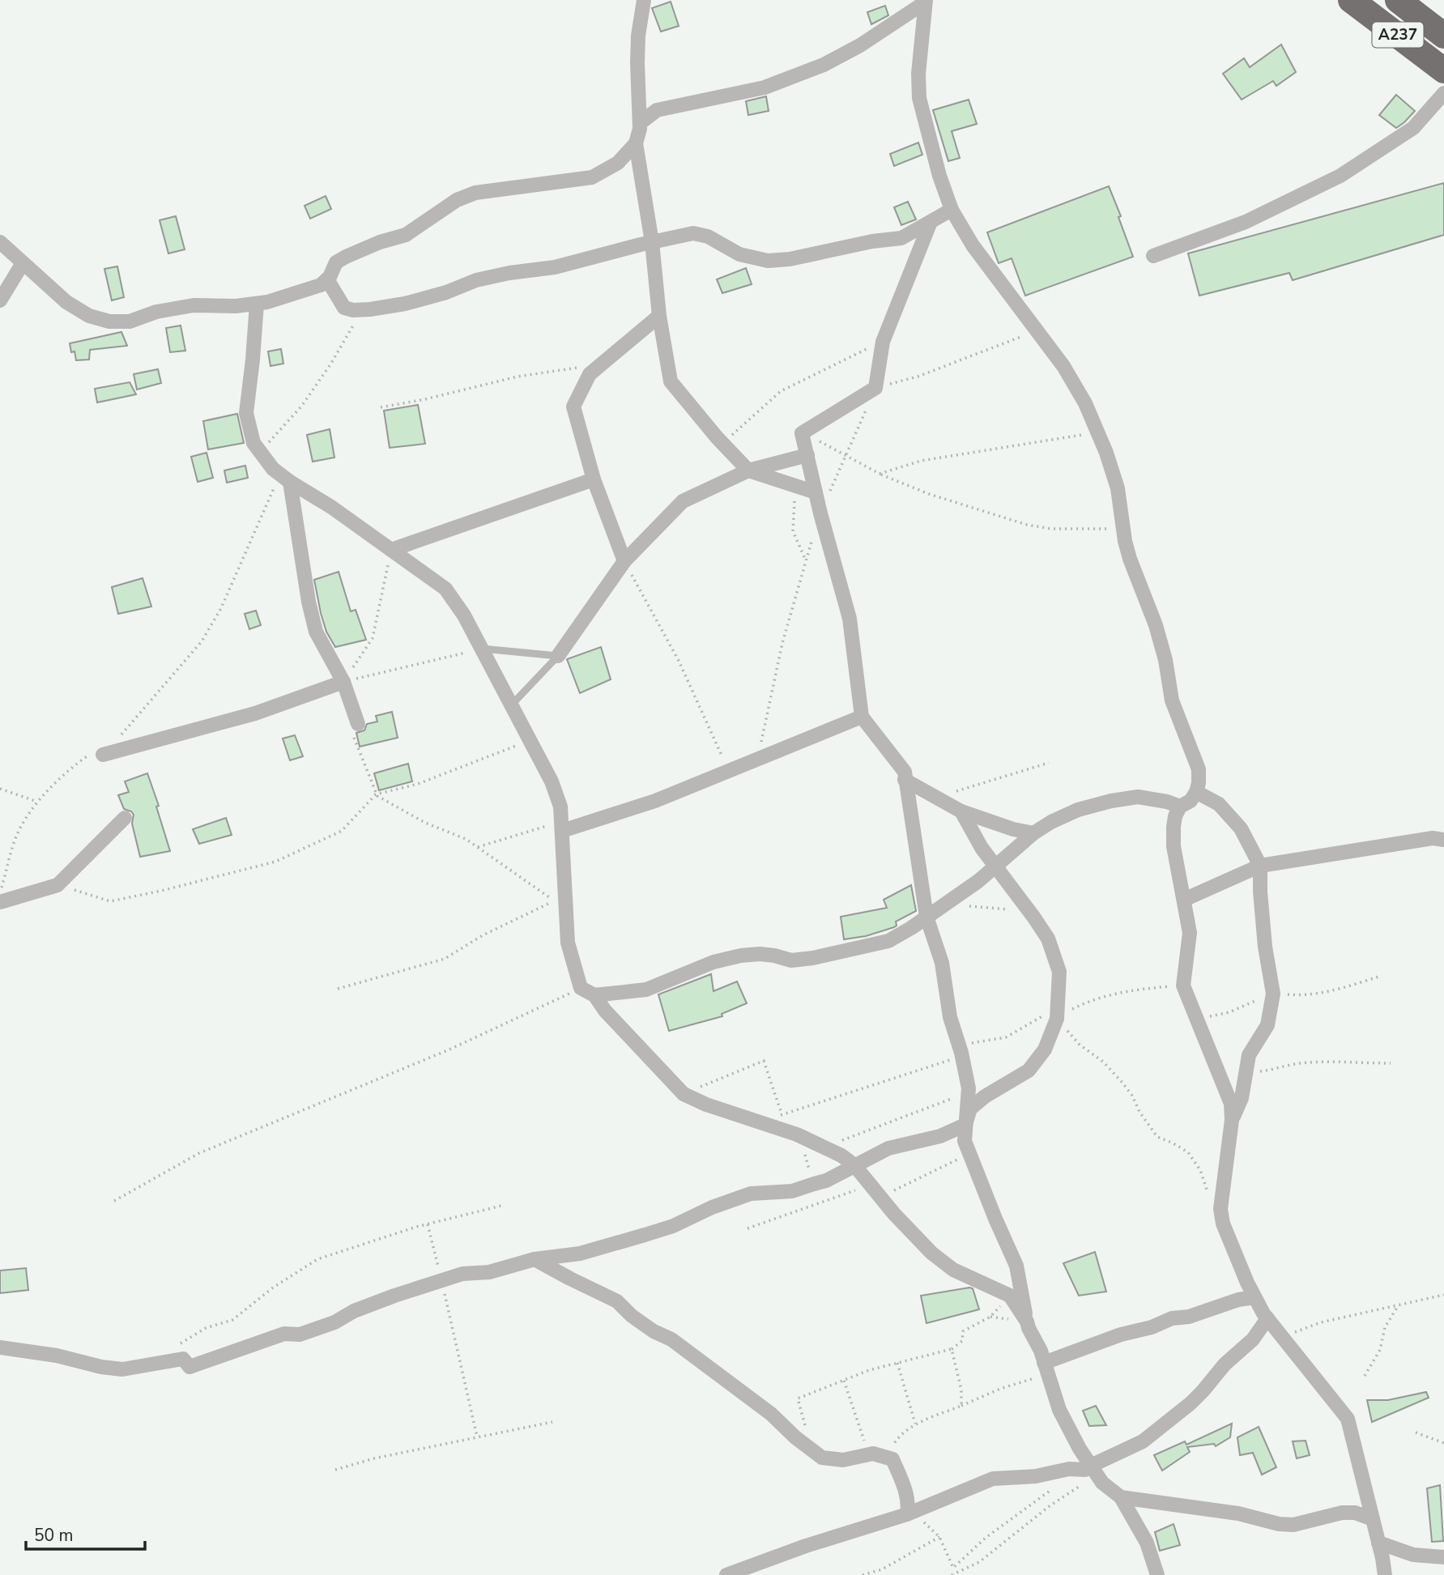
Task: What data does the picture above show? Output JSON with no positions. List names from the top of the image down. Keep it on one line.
{"streets":{"highway":["A237"]},"scale_bar":"50 m"}
